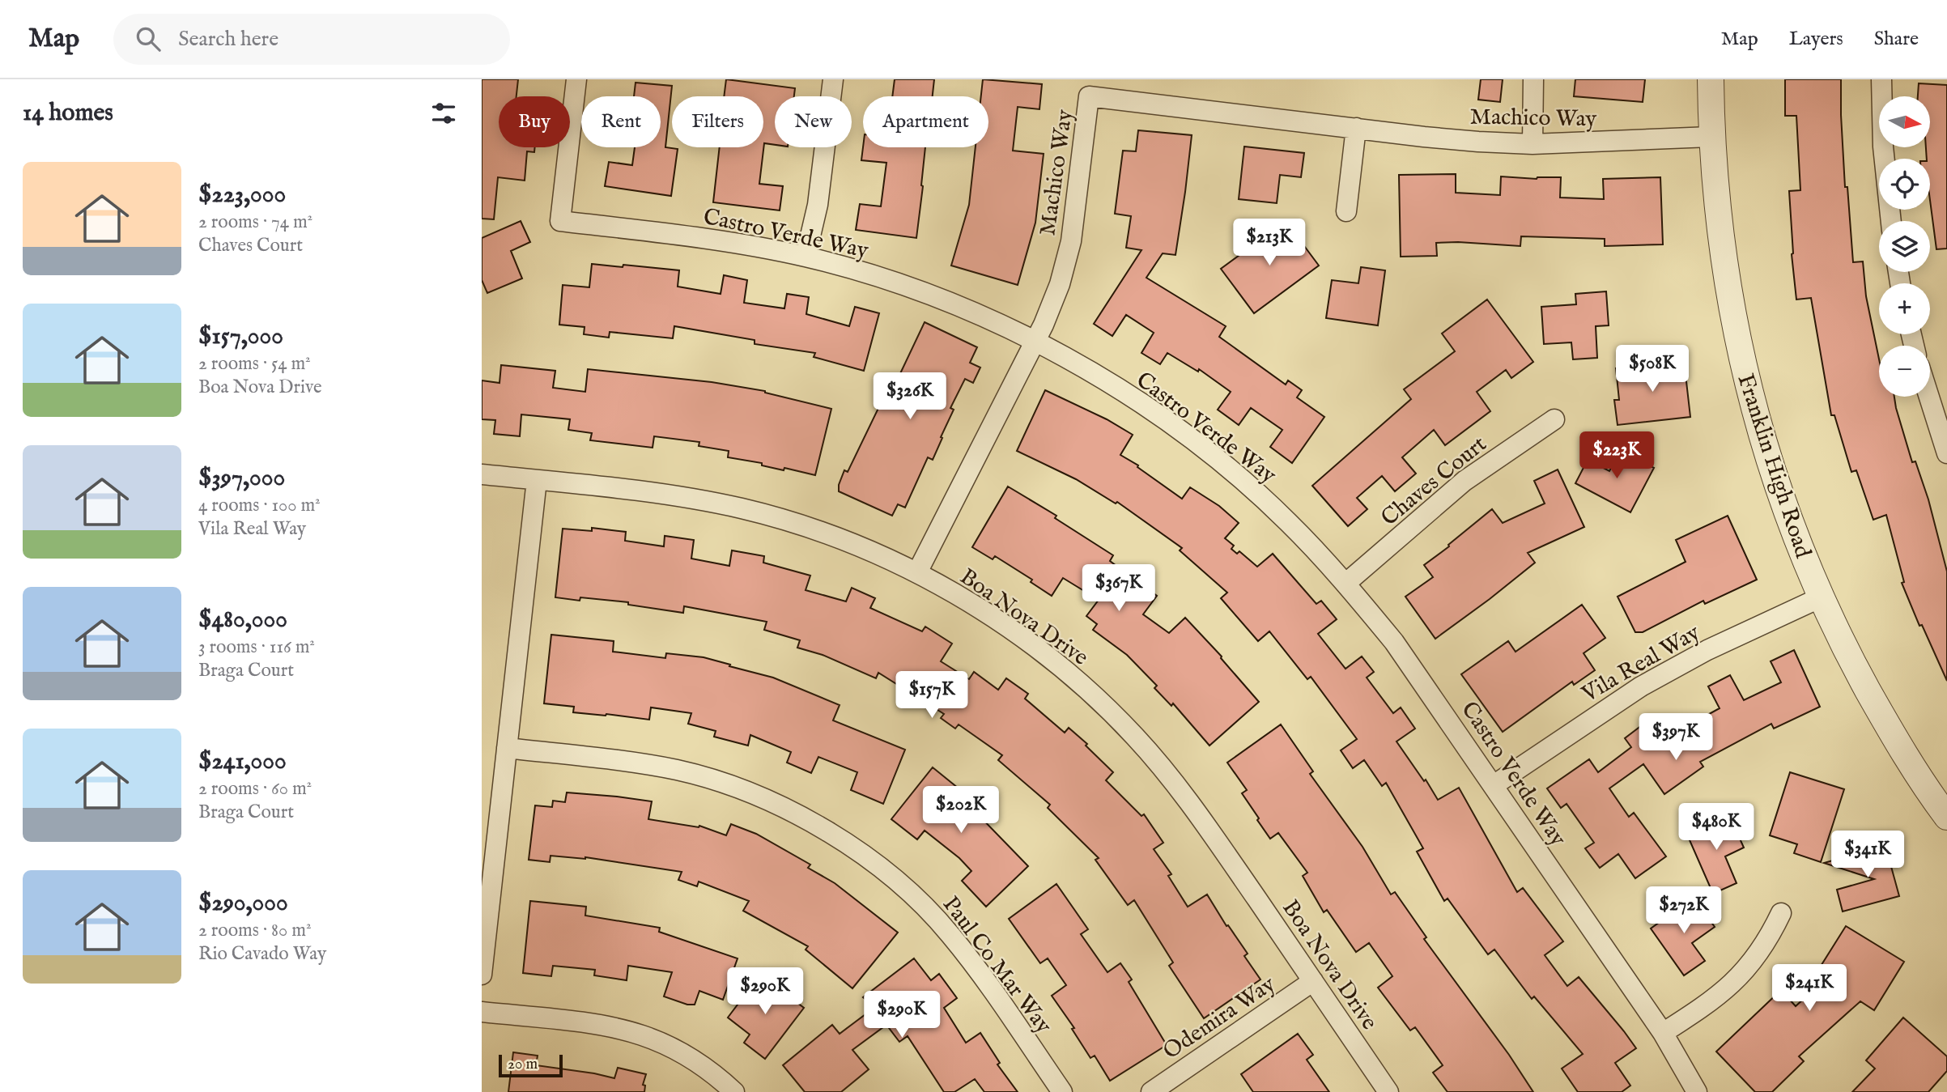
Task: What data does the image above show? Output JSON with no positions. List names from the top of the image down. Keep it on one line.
{"streets":{"street":["Machico Way","Castro Verde Way","Franklin High Road","Chaves Court","Boa Nova Drive","Vila Real Way","Paul Co Mar Way","Odemira Way"]},"crossings":[["Machico Way","Castro Verde Way"],["Machico Way","Franklin High Road"],["Machico Way","Boa Nova Drive"],["Castro Verde Way","Chaves Court"],["Castro Verde Way","Vila Real Way"],["Franklin High Road","Vila Real Way"],["Boa Nova Drive","Odemira Way"]],"scale_bar":"20 m","north":"right","page":{"header":"Map","search":"Search here","nav":["Map","Layers","Share"],"heading":"14 homes","map_buttons":["+","−"],"chip":["Buy","Rent","Filters","New","Apartment"],"list":[{"name":"$223,000","note":"2 rooms · 74 m² · Chaves Court"},{"name":"$157,000","note":"2 rooms · 54 m² · Boa Nova Drive"},{"name":"$397,000","note":"4 rooms · 100 m² · Vila Real Way"},{"name":"$480,000","note":"3 rooms · 116 m² · Braga Court"},{"name":"$241,000","note":"2 rooms · 60 m² · Braga Court"},{"name":"$290,000","note":"2 rooms · 80 m² · Rio Cavado Way"}],"price":["$213K","$508K","$326K","$223K","$367K","$157K","$397K","$202K","$480K","$341K","$272K","$241K","$290K","$290K"],"scale":"20 m"}}
